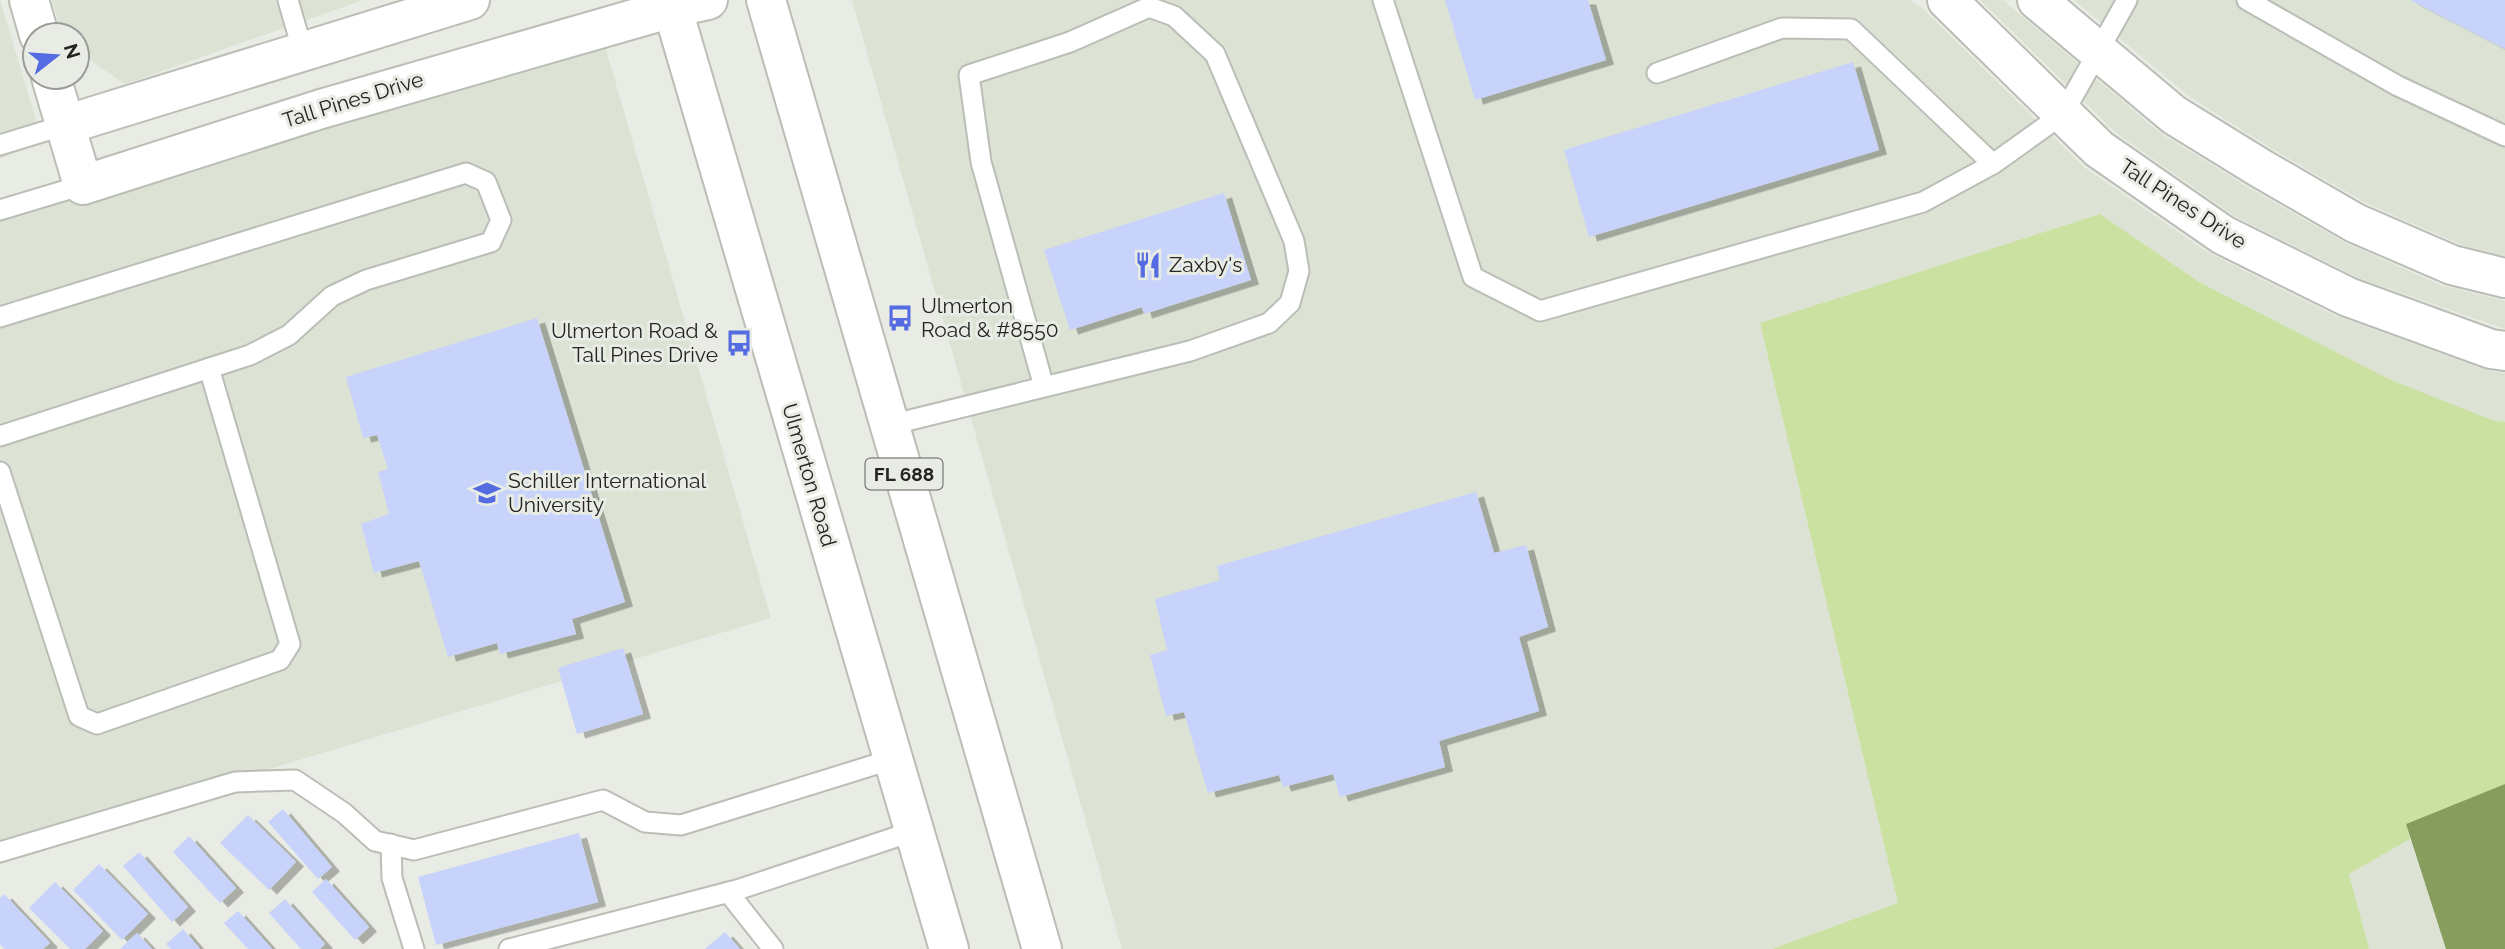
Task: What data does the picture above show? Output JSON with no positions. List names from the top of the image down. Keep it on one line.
{"streets":{"street":["Tall Pines Drive","FL 688","Ulmerton Road"]},"crossings":[["Tall Pines Drive","Ulmerton Road"]],"places":{"restaurant":["Zaxby's"],"bus stop":["Ulmerton Road & #8550","Ulmerton Road & Tall Pines Drive"],"school or university":["Schiller International University"]},"north":"right"}
